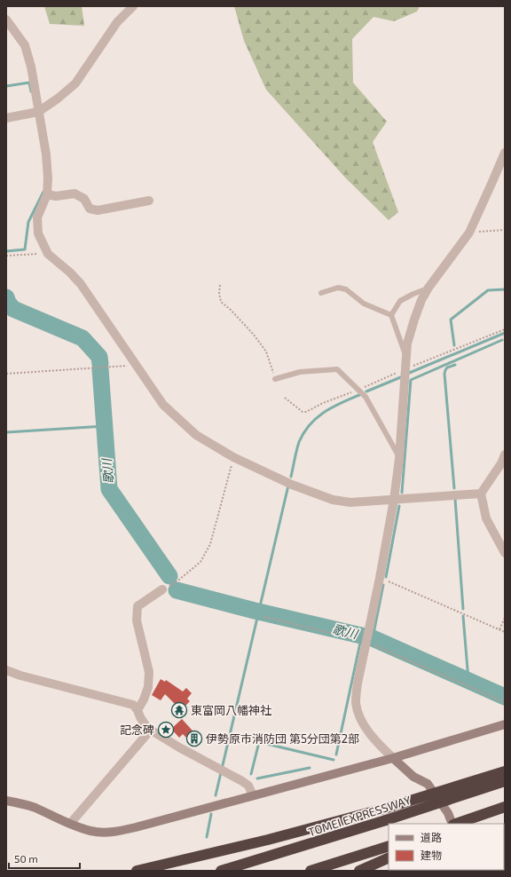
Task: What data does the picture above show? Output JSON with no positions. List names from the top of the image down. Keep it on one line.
{"streets":{"highway":["TOMEI EXPRESSWAY"]},"water":["歌川"],"places":{"temple":["東富岡八幡神社"],"place":["記念碑"],"building":["伊勢原市消防団 第5分団第2部"]},"legend":["道路","建物"],"scale_bar":"50 m"}
